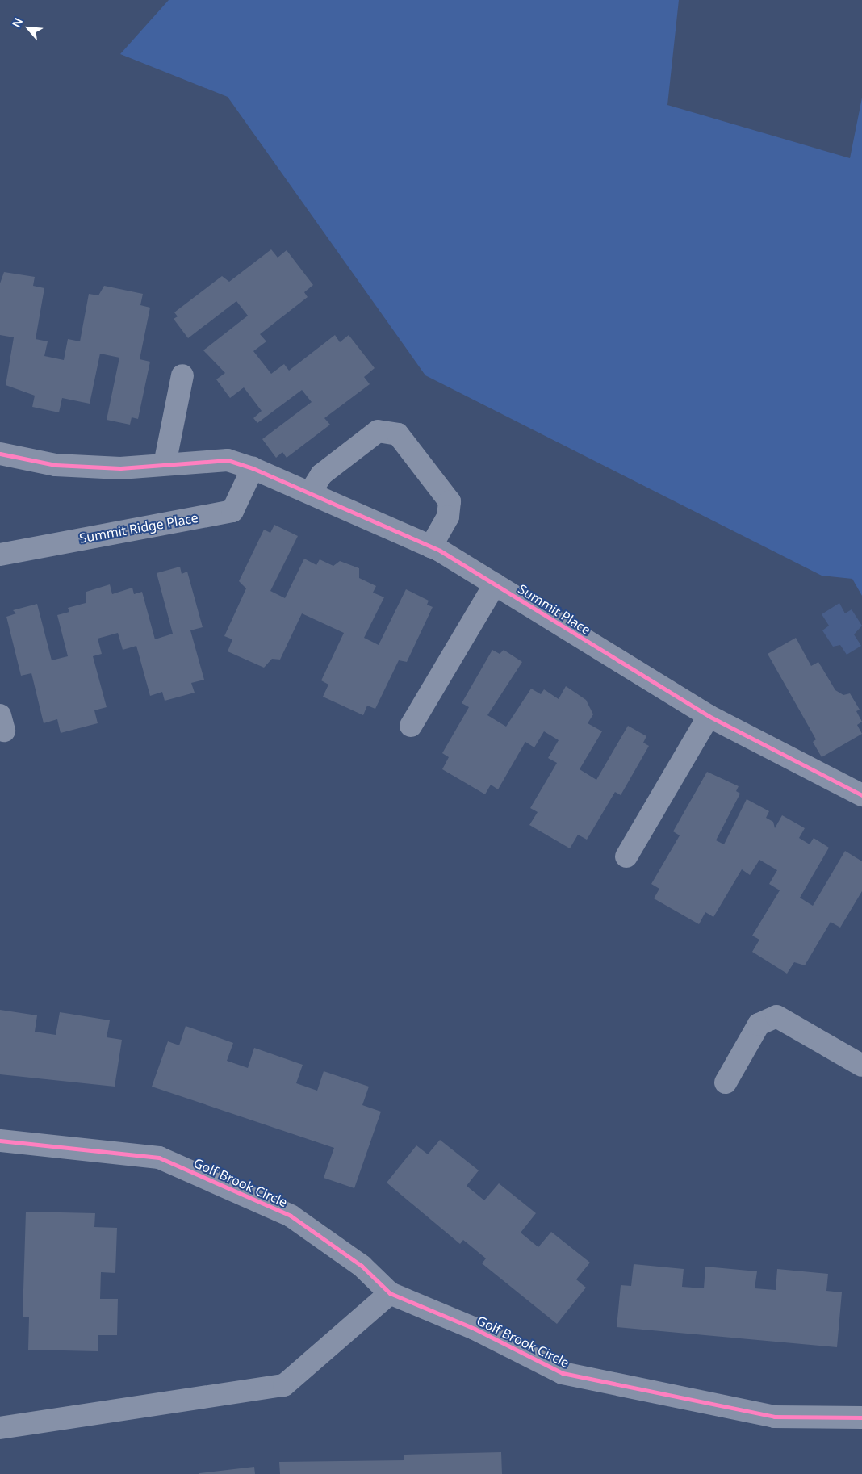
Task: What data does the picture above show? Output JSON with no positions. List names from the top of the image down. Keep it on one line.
{"streets":{"street":["Summit Ridge Place","Summit Place","Golf Brook Circle"]},"crossings":[["Summit Ridge Place","Summit Place"]],"north":"top left"}
